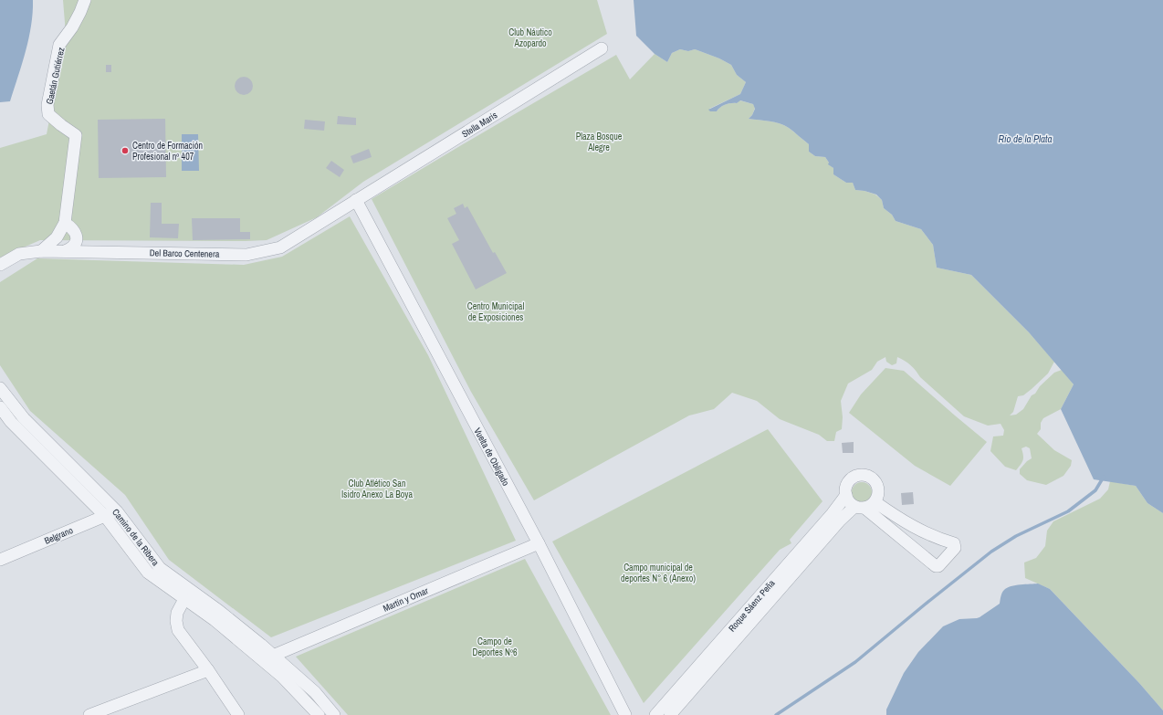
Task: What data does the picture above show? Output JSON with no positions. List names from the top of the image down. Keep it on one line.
{"streets":{"street":["Gaetán Gutiérrez","Stella Maris","Del Barco Centenera","Vuelta de Obligado","Belgrano","Camino de la Ribera","Martín y Omar","Roque Sáenz Peña"]},"crossings":[["Stella Maris","Del Barco Centenera"],["Stella Maris","Vuelta de Obligado"],["Del Barco Centenera","Vuelta de Obligado"],["Vuelta de Obligado","Martín y Omar"],["Belgrano","Camino de la Ribera"],["Camino de la Ribera","Martín y Omar"]],"water":["Río de la Plata"],"parks":["Club Náutico Azopardo","Plaza Bosque Alegre","Centro Municipal de Exposiciones","Club Atlético San Isidro Anexo La Boya","Campo municipal de deportes N° 6 (Anexo)","Campo de Deportes Nº6"],"places":["Centro de Formación Profesional nº 407"]}
